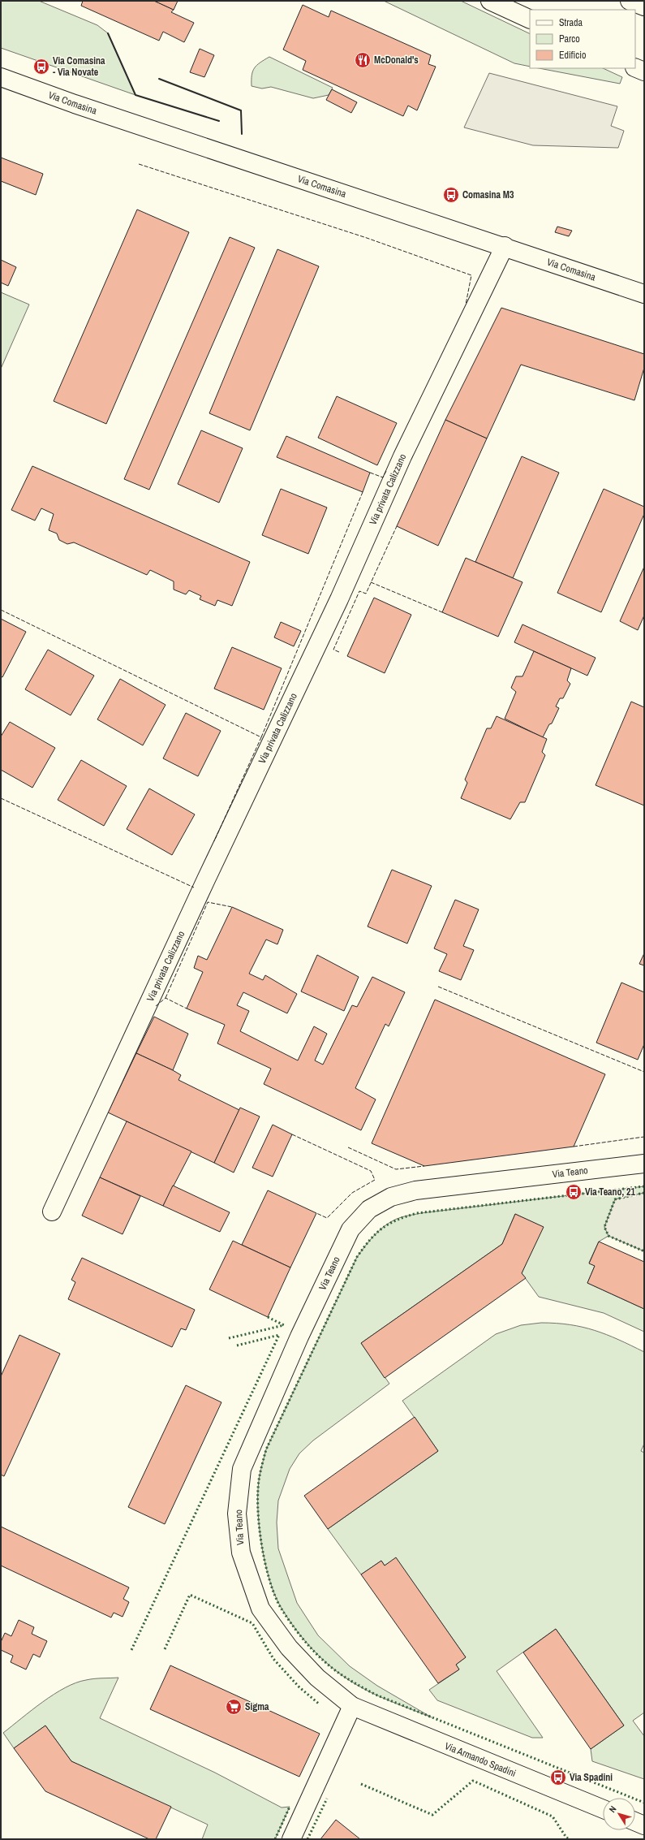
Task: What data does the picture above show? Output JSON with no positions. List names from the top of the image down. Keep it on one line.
{"streets":{"main road":["Via Comasina","Via privata Calizzano","Via Teano","Via Armando Spadini"]},"crossings":[["Via Comasina","Via privata Calizzano"],["Via Teano","Via Armando Spadini"]],"places":{"restaurant":["McDonald's"],"bus stop":["Via Comasina - Via Novate","Comasina M3","Via Teano, 21","Via Spadini"],"supermarket":["Sigma"]},"legend":["Strada","Parco","Edificio"],"north":"top left"}
